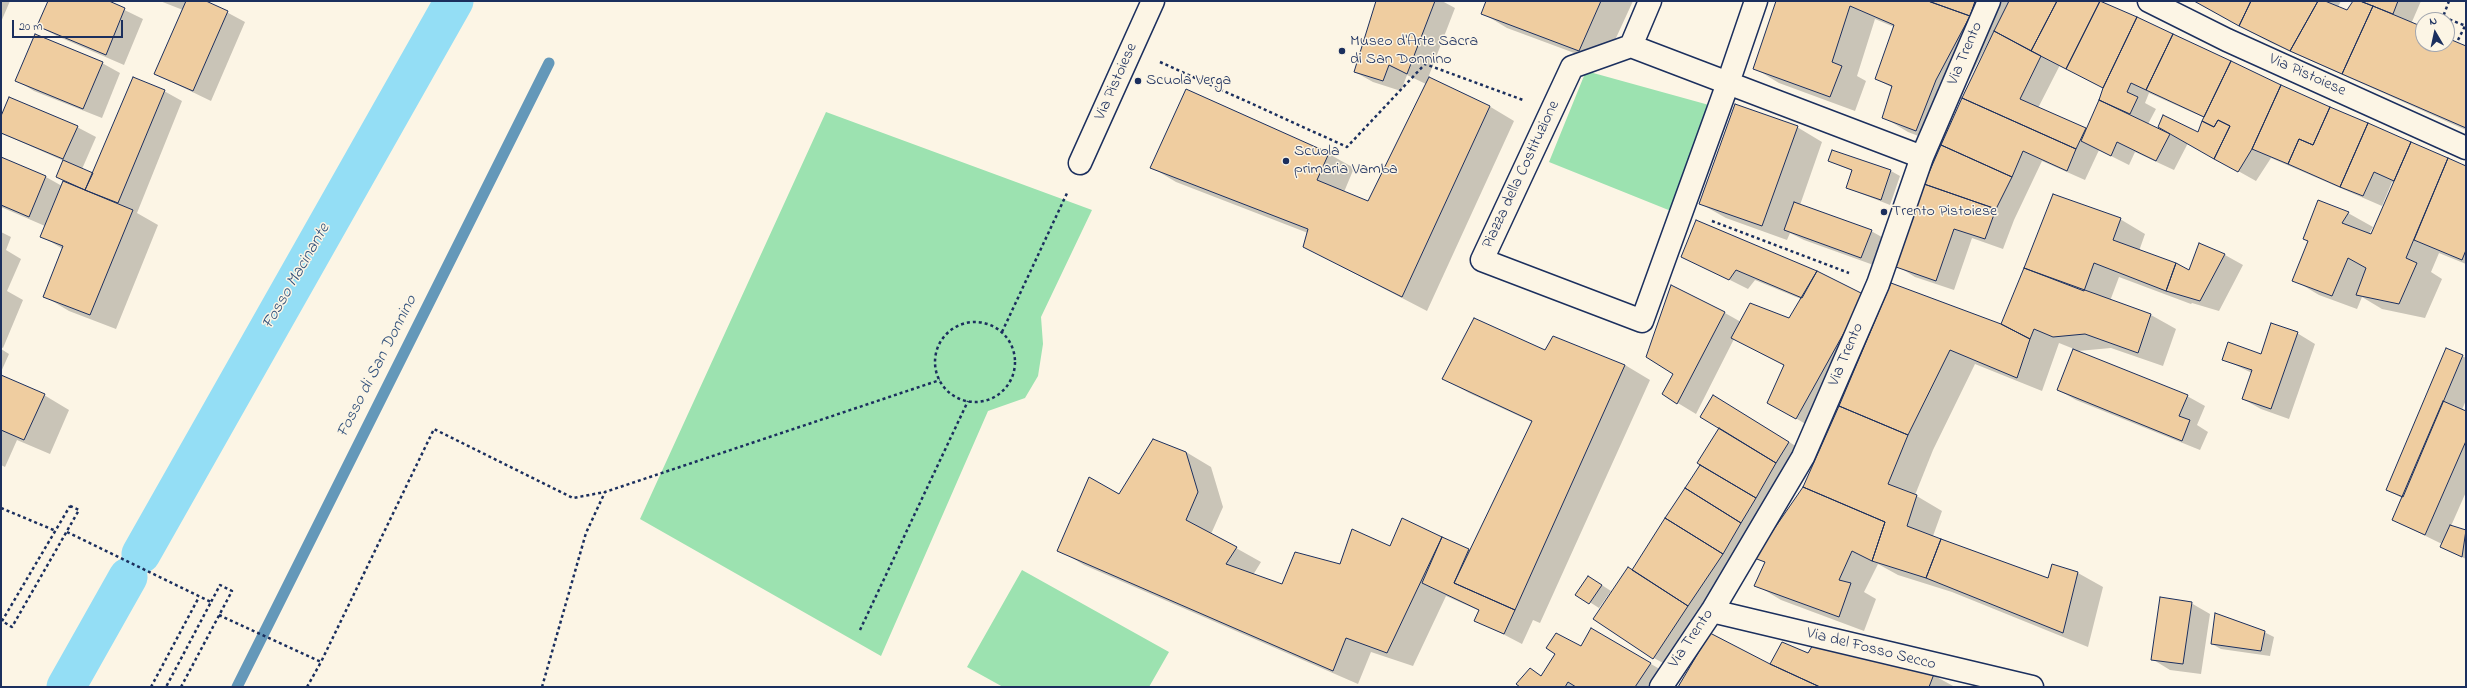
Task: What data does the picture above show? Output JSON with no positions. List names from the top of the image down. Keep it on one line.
{"streets":{"street":["Via Trento","Via Pistoiese","Piazza della Costituzione","Via del Fosso Secco"]},"crossings":[["Via Trento","Via del Fosso Secco"]],"water":["Fosso Macinante","Fosso di San Donnino"],"places":["Museo d'Arte Sacra di San Donnino","Scuola Verga","Scuola primaria Vamba","Trento Pistoiese"],"scale_bar":"20 m","north":"top"}
